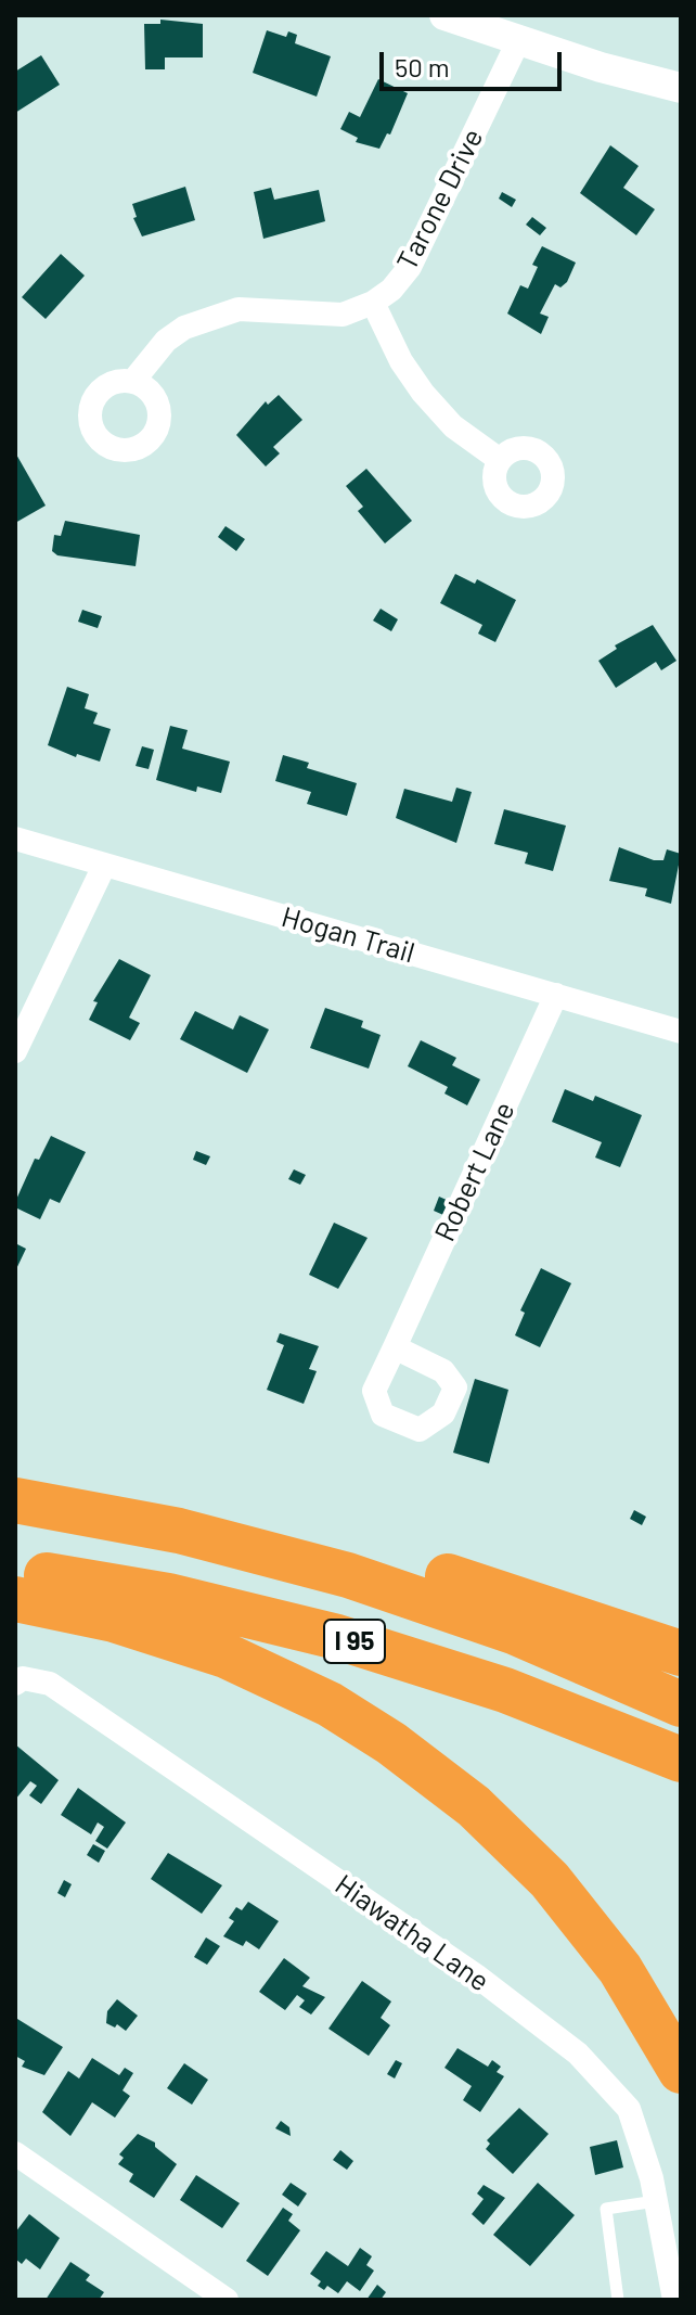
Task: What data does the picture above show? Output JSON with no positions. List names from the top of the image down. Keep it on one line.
{"streets":{"highway":["I 95"],"street":["Tarone Drive","Hogan Trail","Robert Lane","Hiawatha Lane"]},"crossings":[["Hogan Trail","Robert Lane"]],"scale_bar":"50 m"}
